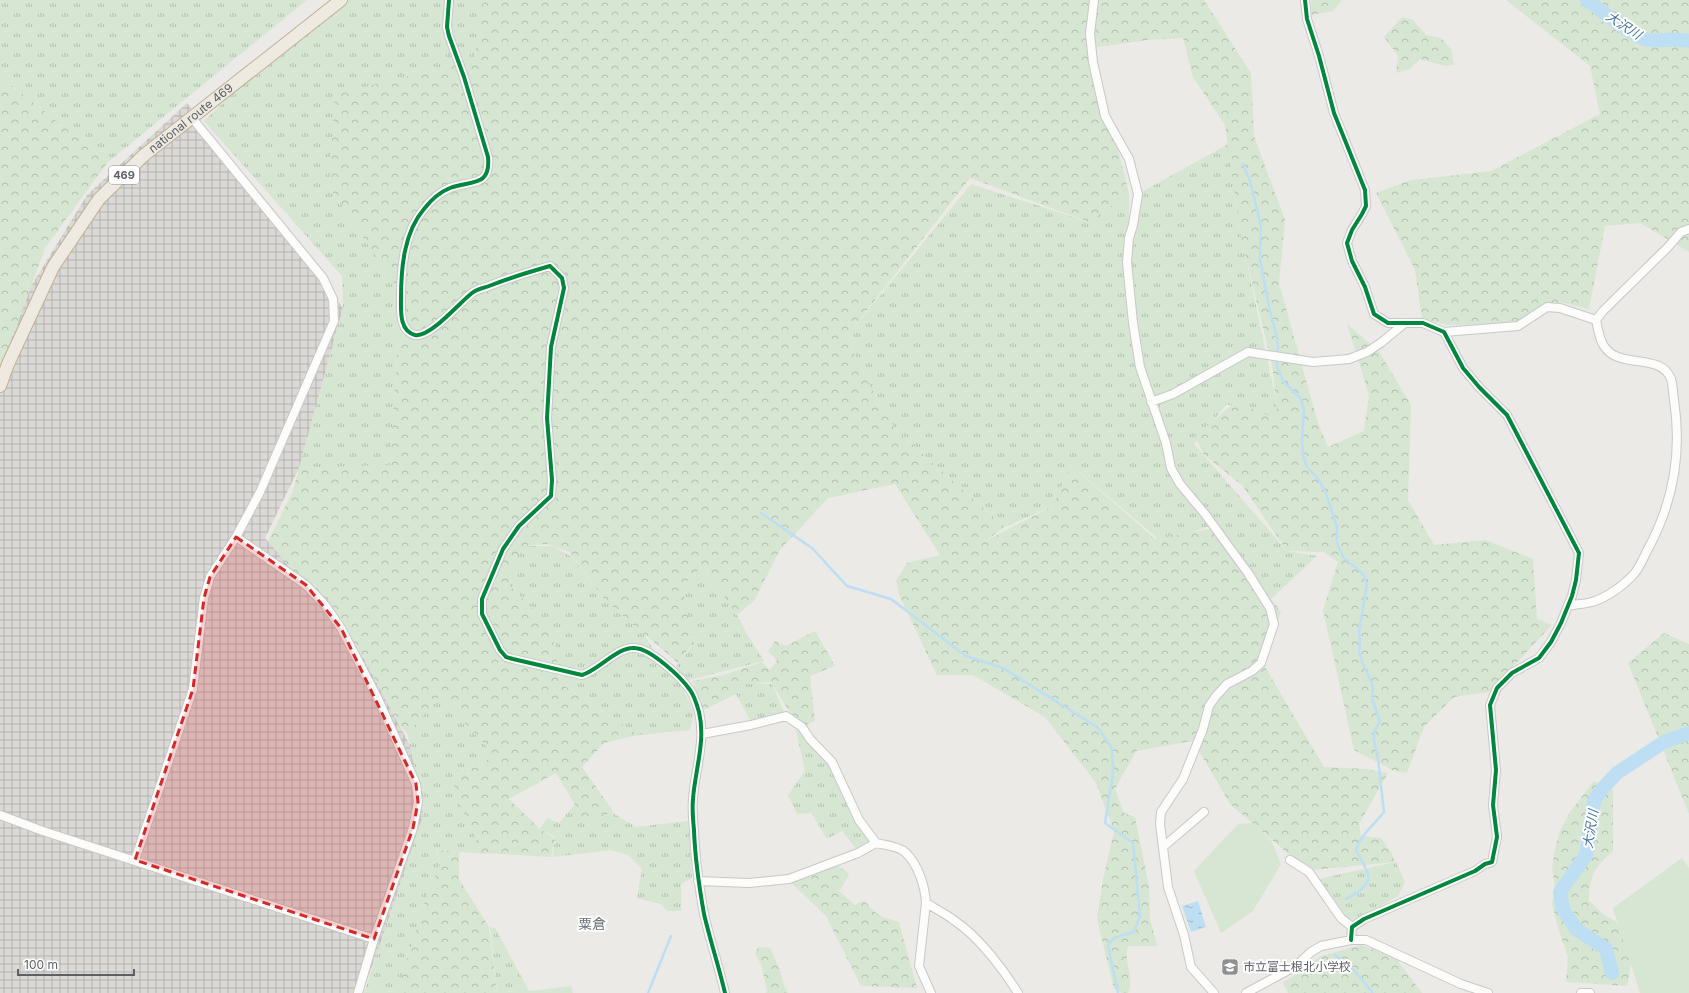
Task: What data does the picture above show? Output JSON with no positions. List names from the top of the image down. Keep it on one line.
{"streets":{"highway":["national route 469","469"]},"districts":["粟倉"],"water":["大沢川"],"places":{"school or university":["市立富士根北小学校"]},"scale_bar":"100 m"}
